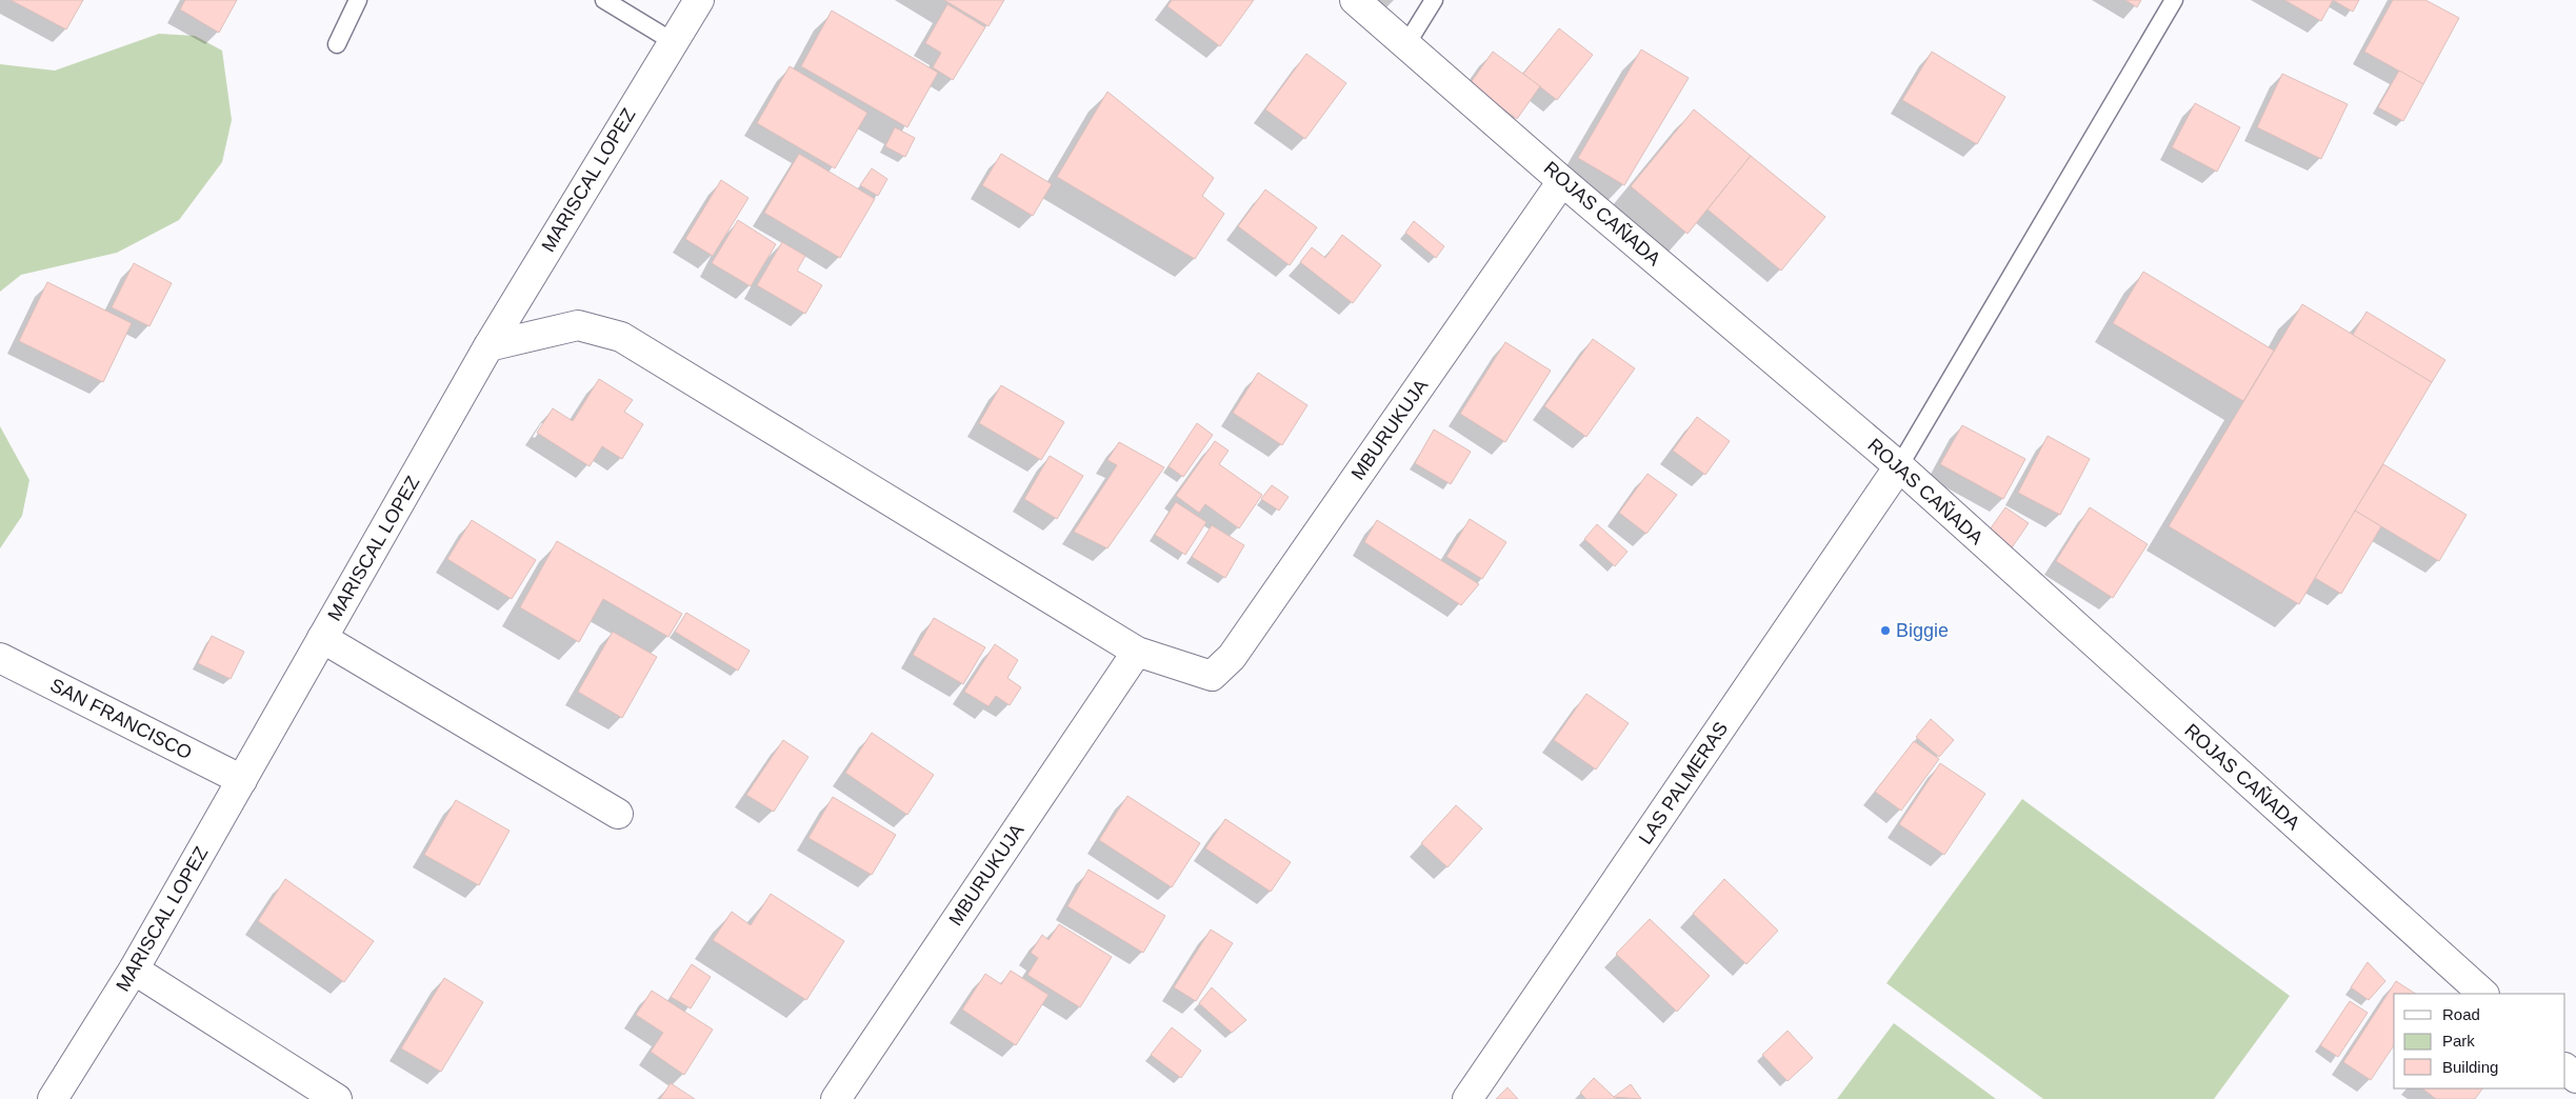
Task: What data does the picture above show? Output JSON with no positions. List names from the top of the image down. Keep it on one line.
{"streets":{"street":["MARISCAL LOPEZ","ROJAS CAÑADA","MBURUKUJA","SAN FRANCISCO","LAS PALMERAS"]},"crossings":[["MARISCAL LOPEZ","SAN FRANCISCO"],["ROJAS CAÑADA","MBURUKUJA"],["ROJAS CAÑADA","LAS PALMERAS"]],"places":["Biggie"],"legend":["Road","Park","Building"]}
